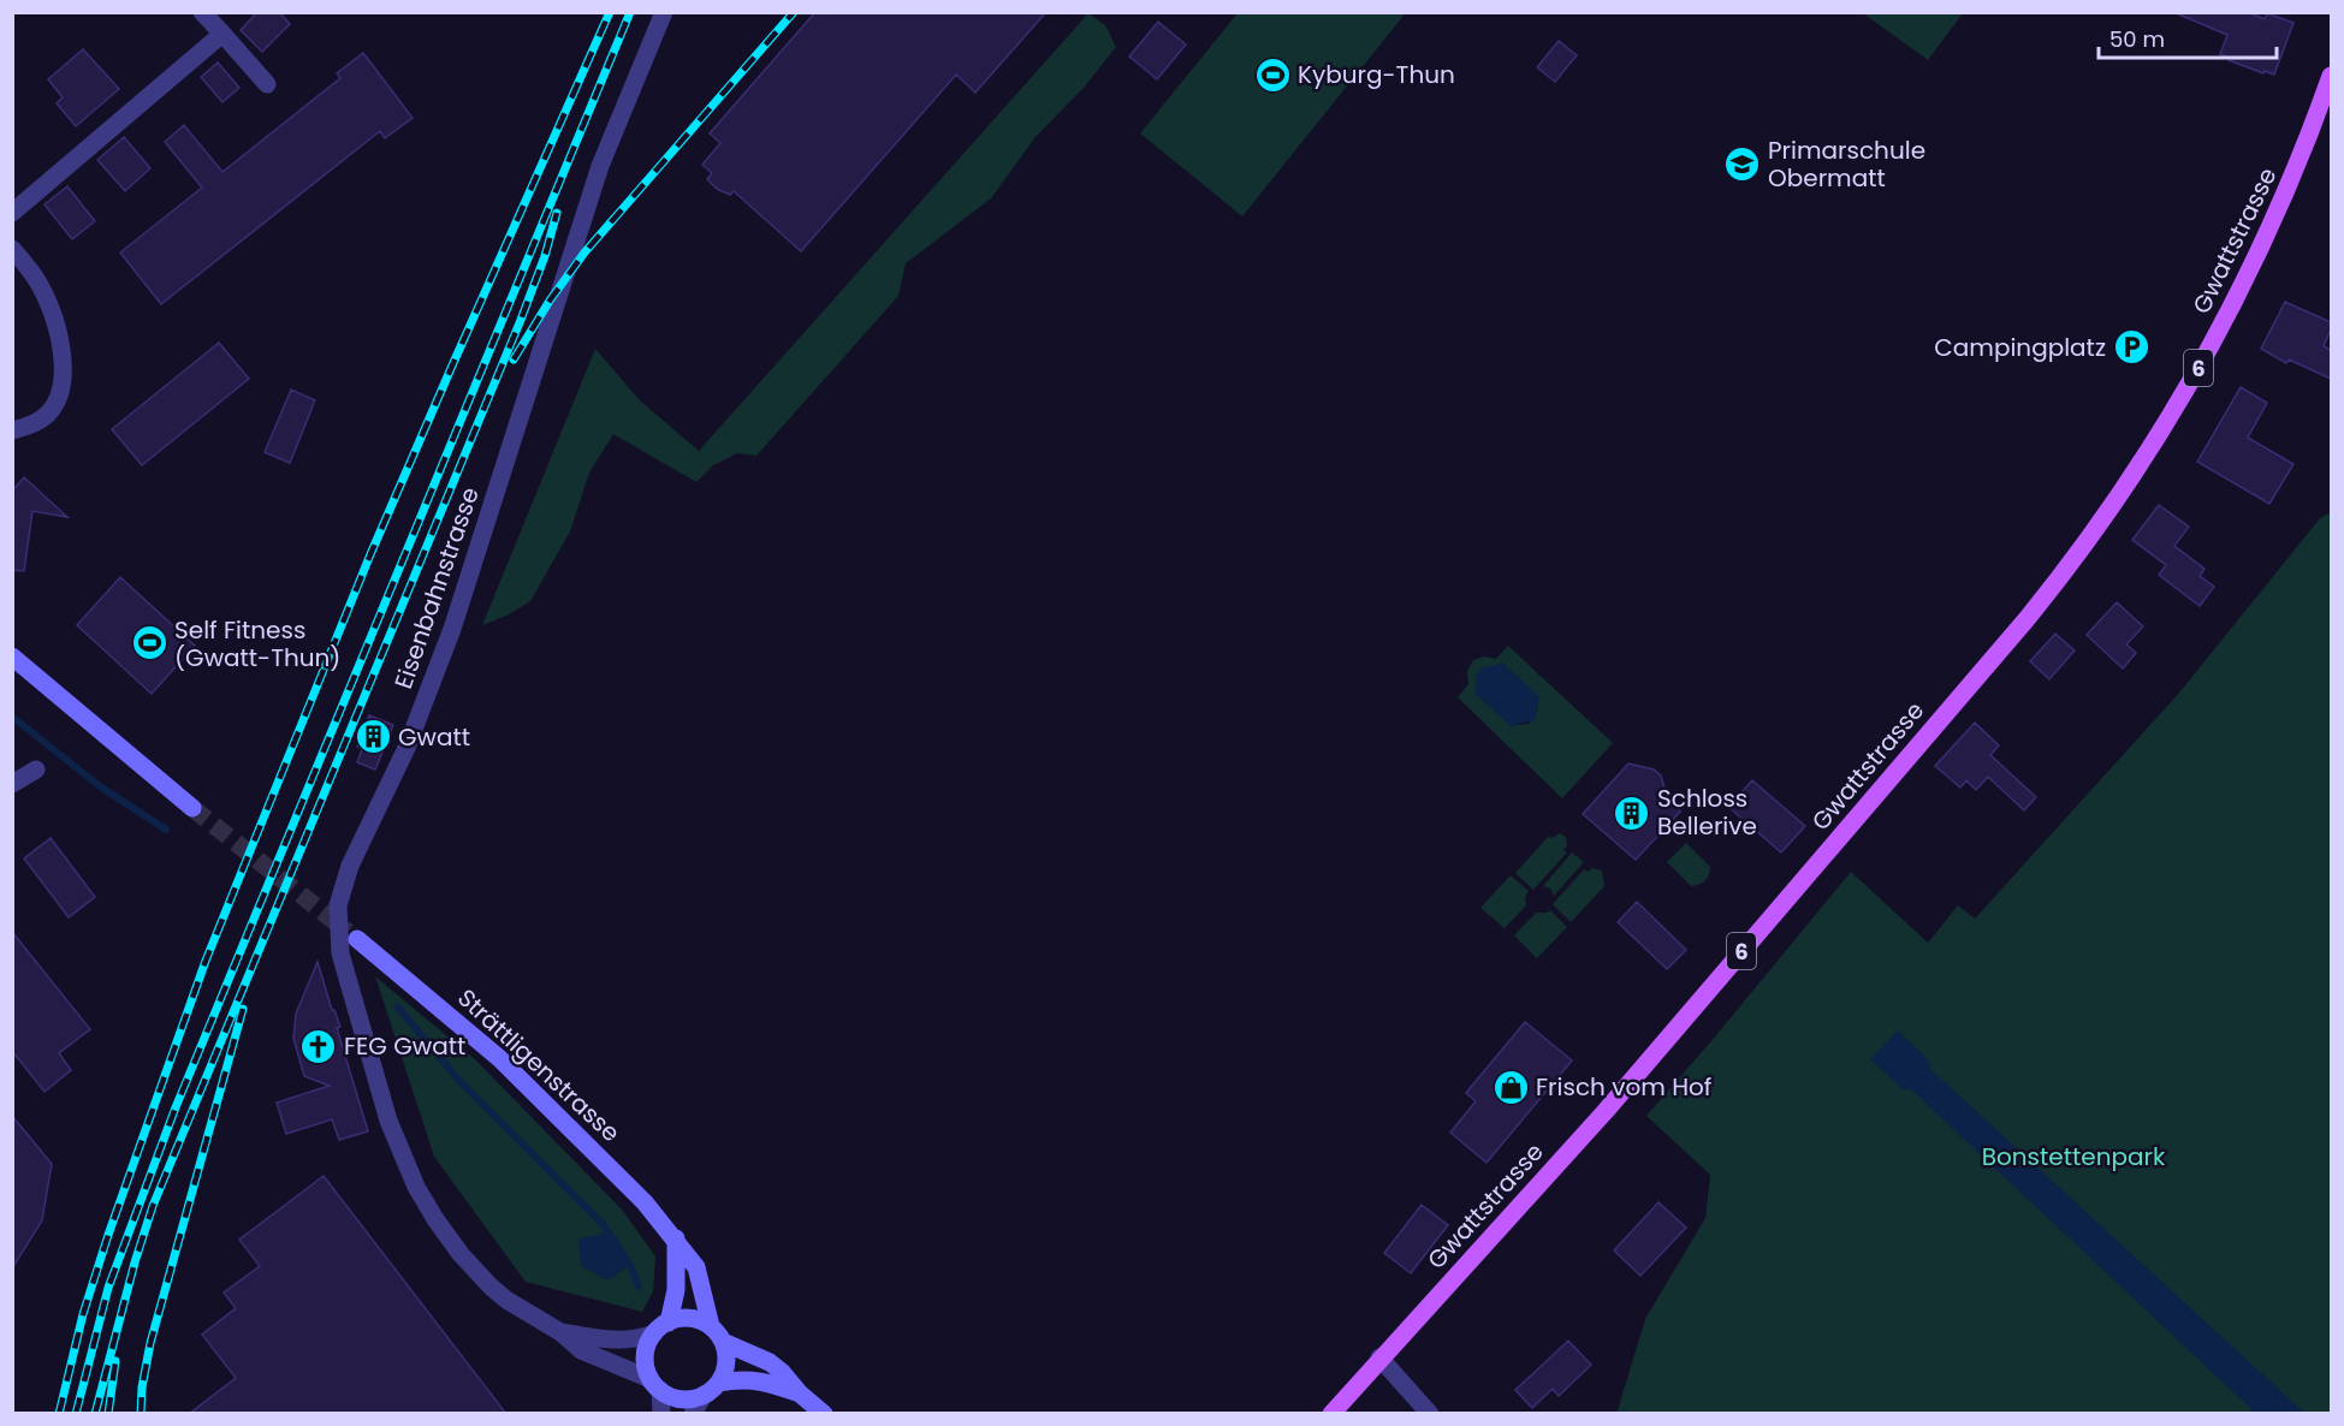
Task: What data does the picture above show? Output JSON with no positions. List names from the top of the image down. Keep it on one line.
{"streets":{"main road":["Gwattstrasse","6","Strättligenstrasse"],"street":["Eisenbahnstrasse"]},"crossings":[["Eisenbahnstrasse","Strättligenstrasse"]],"parks":["Bonstettenpark"],"places":{"sports":["Kyburg-Thun","Self Fitness (Gwatt-Thun)"],"school or university":["Primarschule Obermatt"],"parking":["Campingplatz"],"building":["Gwatt","Schloss Bellerive"],"church":["FEG Gwatt"],"shop":["Frisch vom Hof"]},"scale_bar":"50 m"}
